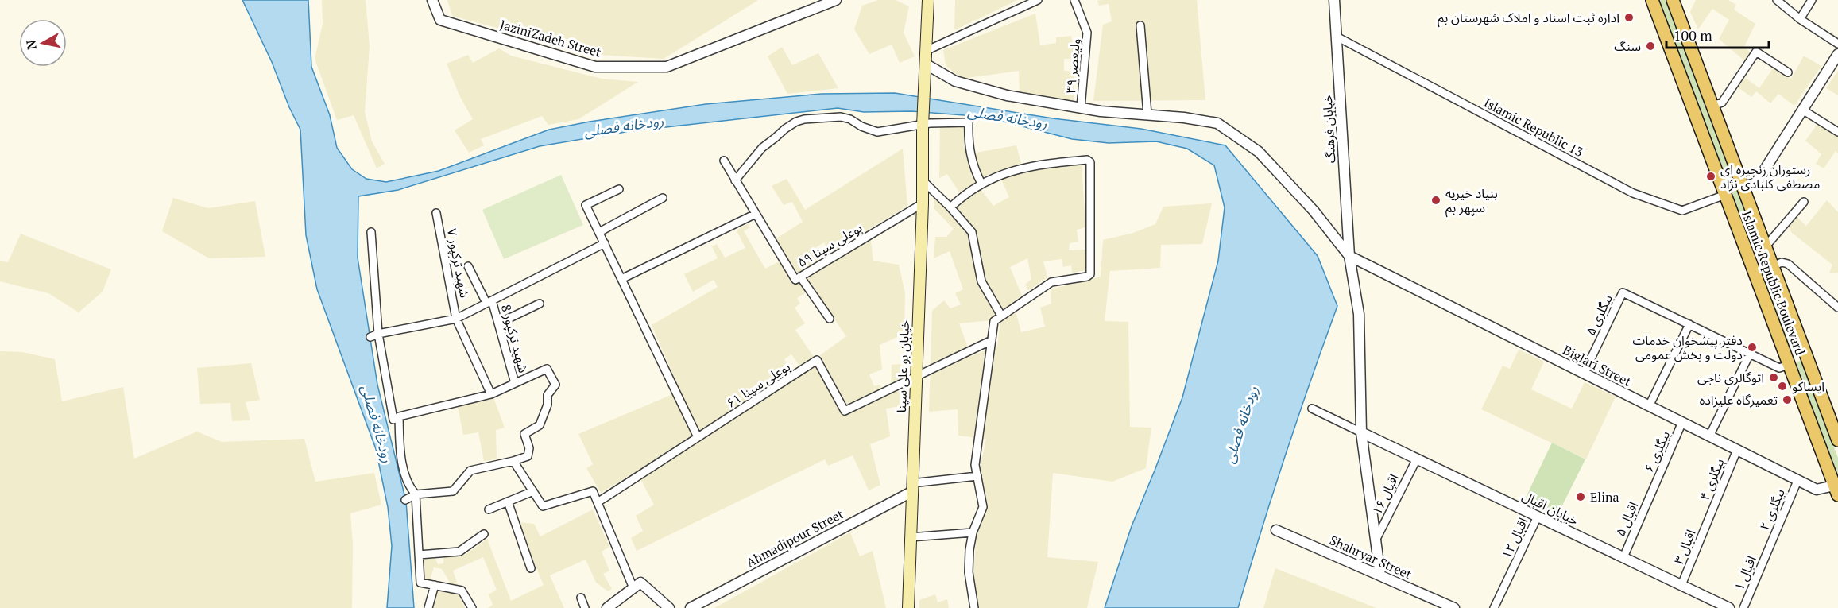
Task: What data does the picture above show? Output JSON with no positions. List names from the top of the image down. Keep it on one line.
{"streets":{"main road":["Islamic Republic Boulevard","خیابان بو علی سینا"],"street":["JaziniZadeh Street","ولیعصر ۳۹","Islamic Republic 13","خیابان فرهنگ","بوعلی سینا ۵۹","شهید ترکپور ۷","بیگلری ۵","شهید ترکپور 8","Biglari Street","بوعلی سینا ۶۱","بیگلری ۶","بیگلری ۴","اقبال ۱۶","خیابان اقبال","بیگلری ۲","اقبال ۵","Ahmadipour Street","اقبال ۱۲","اقبال ۳","Shahryar Street","اقبال ۱"]},"crossings":[["Islamic Republic 13","خیابان فرهنگ"],["Islamic Republic 13","Islamic Republic Boulevard"],["خیابان فرهنگ","Biglari Street"],["خیابان فرهنگ","اقبال ۱۶"],["خیابان فرهنگ","خیابان اقبال"],["خیابان فرهنگ","Shahryar Street"],["بوعلی سینا ۵۹","خیابان بو علی سینا"],["Islamic Republic Boulevard","Biglari Street"],["بیگلری ۵","Biglari Street"],["Biglari Street","بیگلری ۶"],["Biglari Street","بیگلری ۴"],["Biglari Street","بیگلری ۲"],["خیابان بو علی سینا","بوعلی سینا ۶۱"],["خیابان بو علی سینا","Ahmadipour Street"],["بیگلری ۶","اقبال ۵"],["بیگلری ۴","اقبال ۳"],["اقبال ۱۶","خیابان اقبال"],["خیابان اقبال","اقبال ۵"],["خیابان اقبال","اقبال ۱۲"],["خیابان اقبال","اقبال ۳"],["بیگلری ۲","اقبال ۱"]],"water":["رودخانه فصلی"],"places":["اداره ثبت اسناد و املاک شهرستان بم","سنگ","رستوران زنجیره ای مصطفی کلبادی نژاد","بنیاد خیریه سپهر بم","دفتر پیشخوان خدمات دولت و بخش عمومی","اتوگالری ناجی","ایساکو","تعمیرگاه علیزاده","Elina"],"scale_bar":"100 m","north":"left"}
